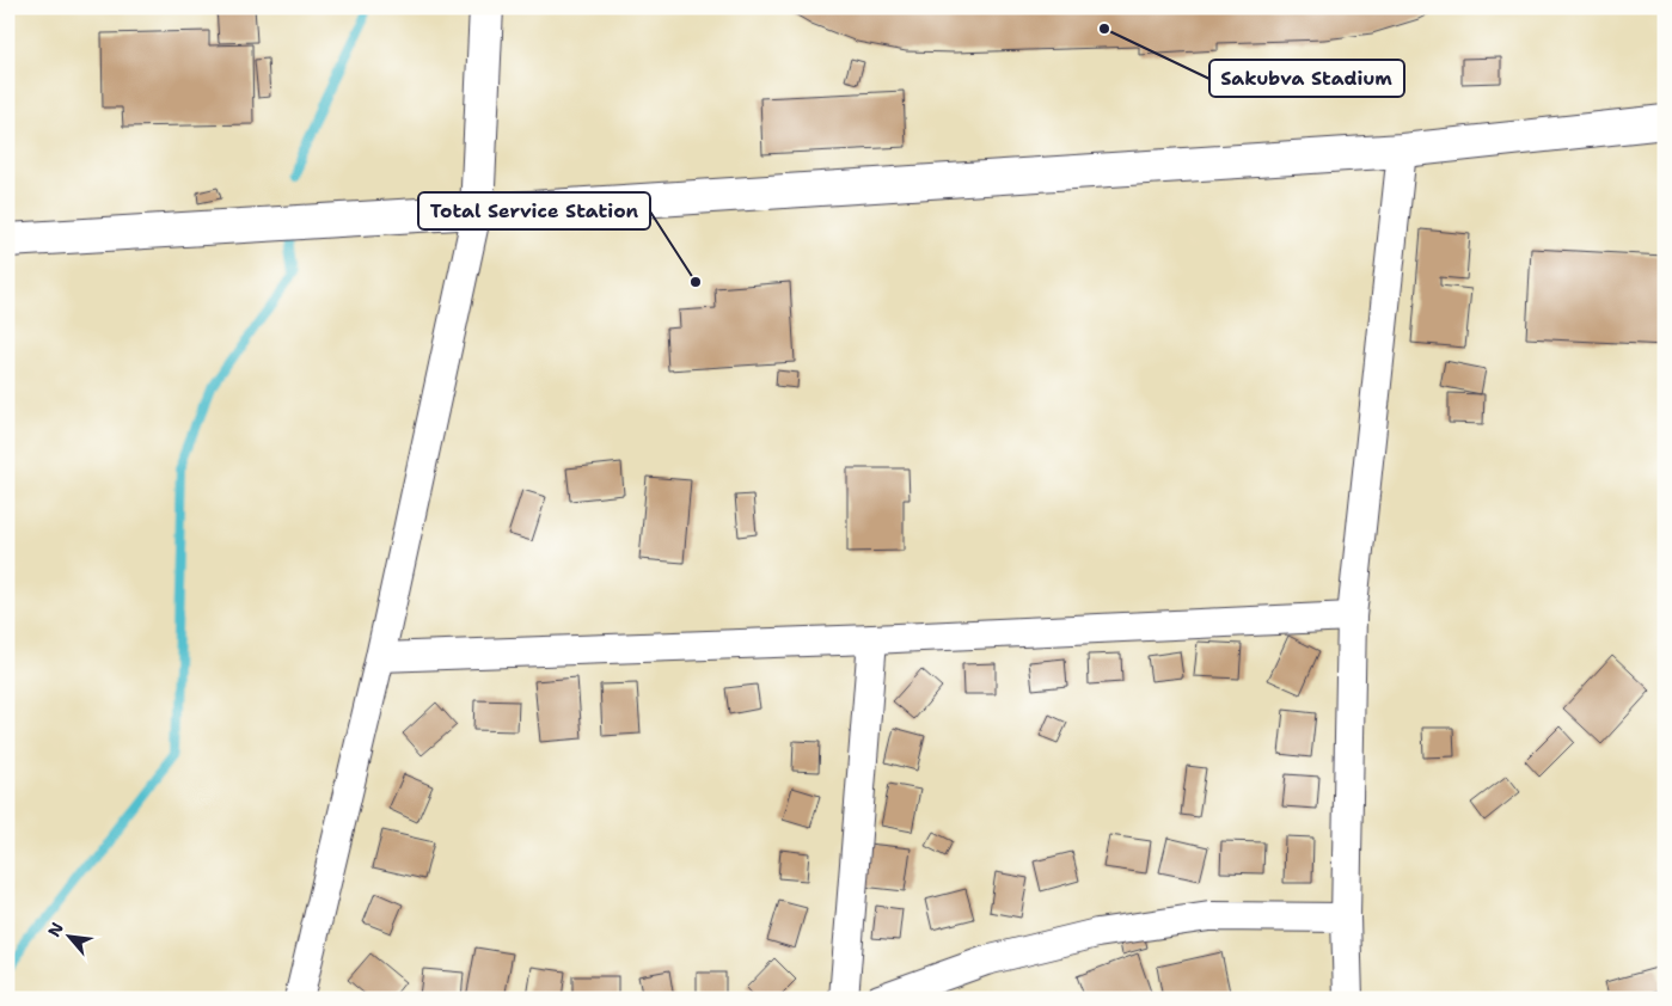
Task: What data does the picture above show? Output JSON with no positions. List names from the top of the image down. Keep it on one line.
{"places":["Sakubva Stadium","Total Service Station"],"north":"top left"}
